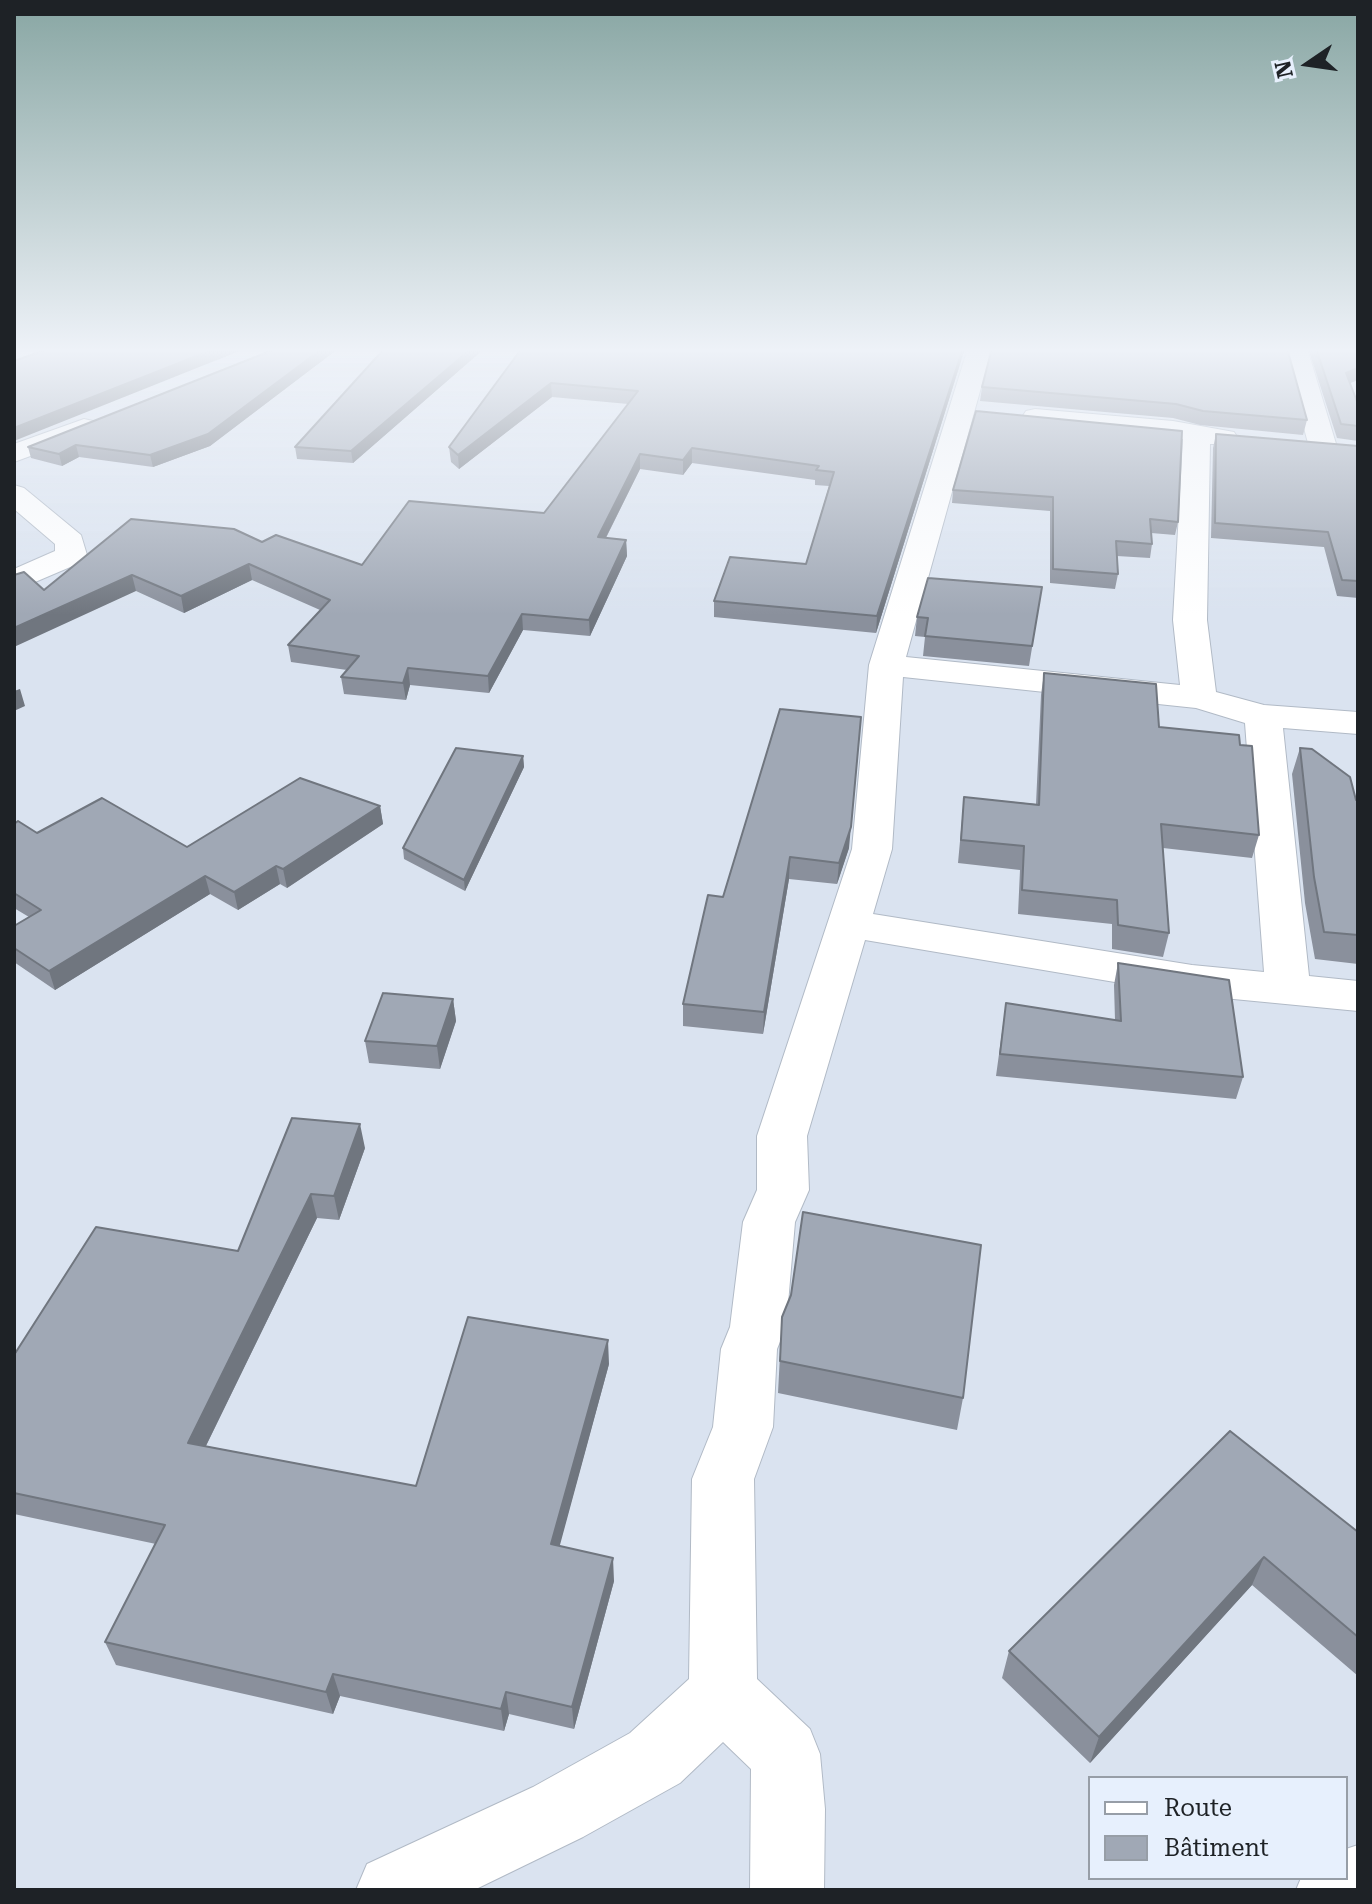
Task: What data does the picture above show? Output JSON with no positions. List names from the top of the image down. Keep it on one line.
{"legend":["Route","Bâtiment"],"north":"left"}
